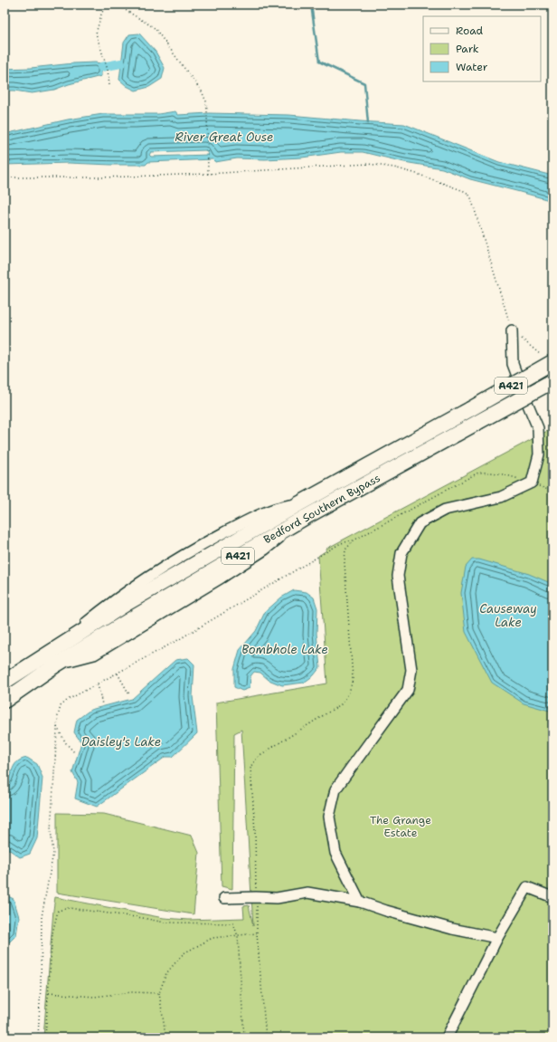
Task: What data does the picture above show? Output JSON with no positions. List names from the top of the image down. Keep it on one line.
{"streets":{"highway":["A421","Bedford Southern Bypass"]},"water":["River Great Ouse","Causeway Lake","Bombhole Lake","Daisley's Lake"],"parks":["The Grange Estate"],"legend":["Road","Park","Water"]}
